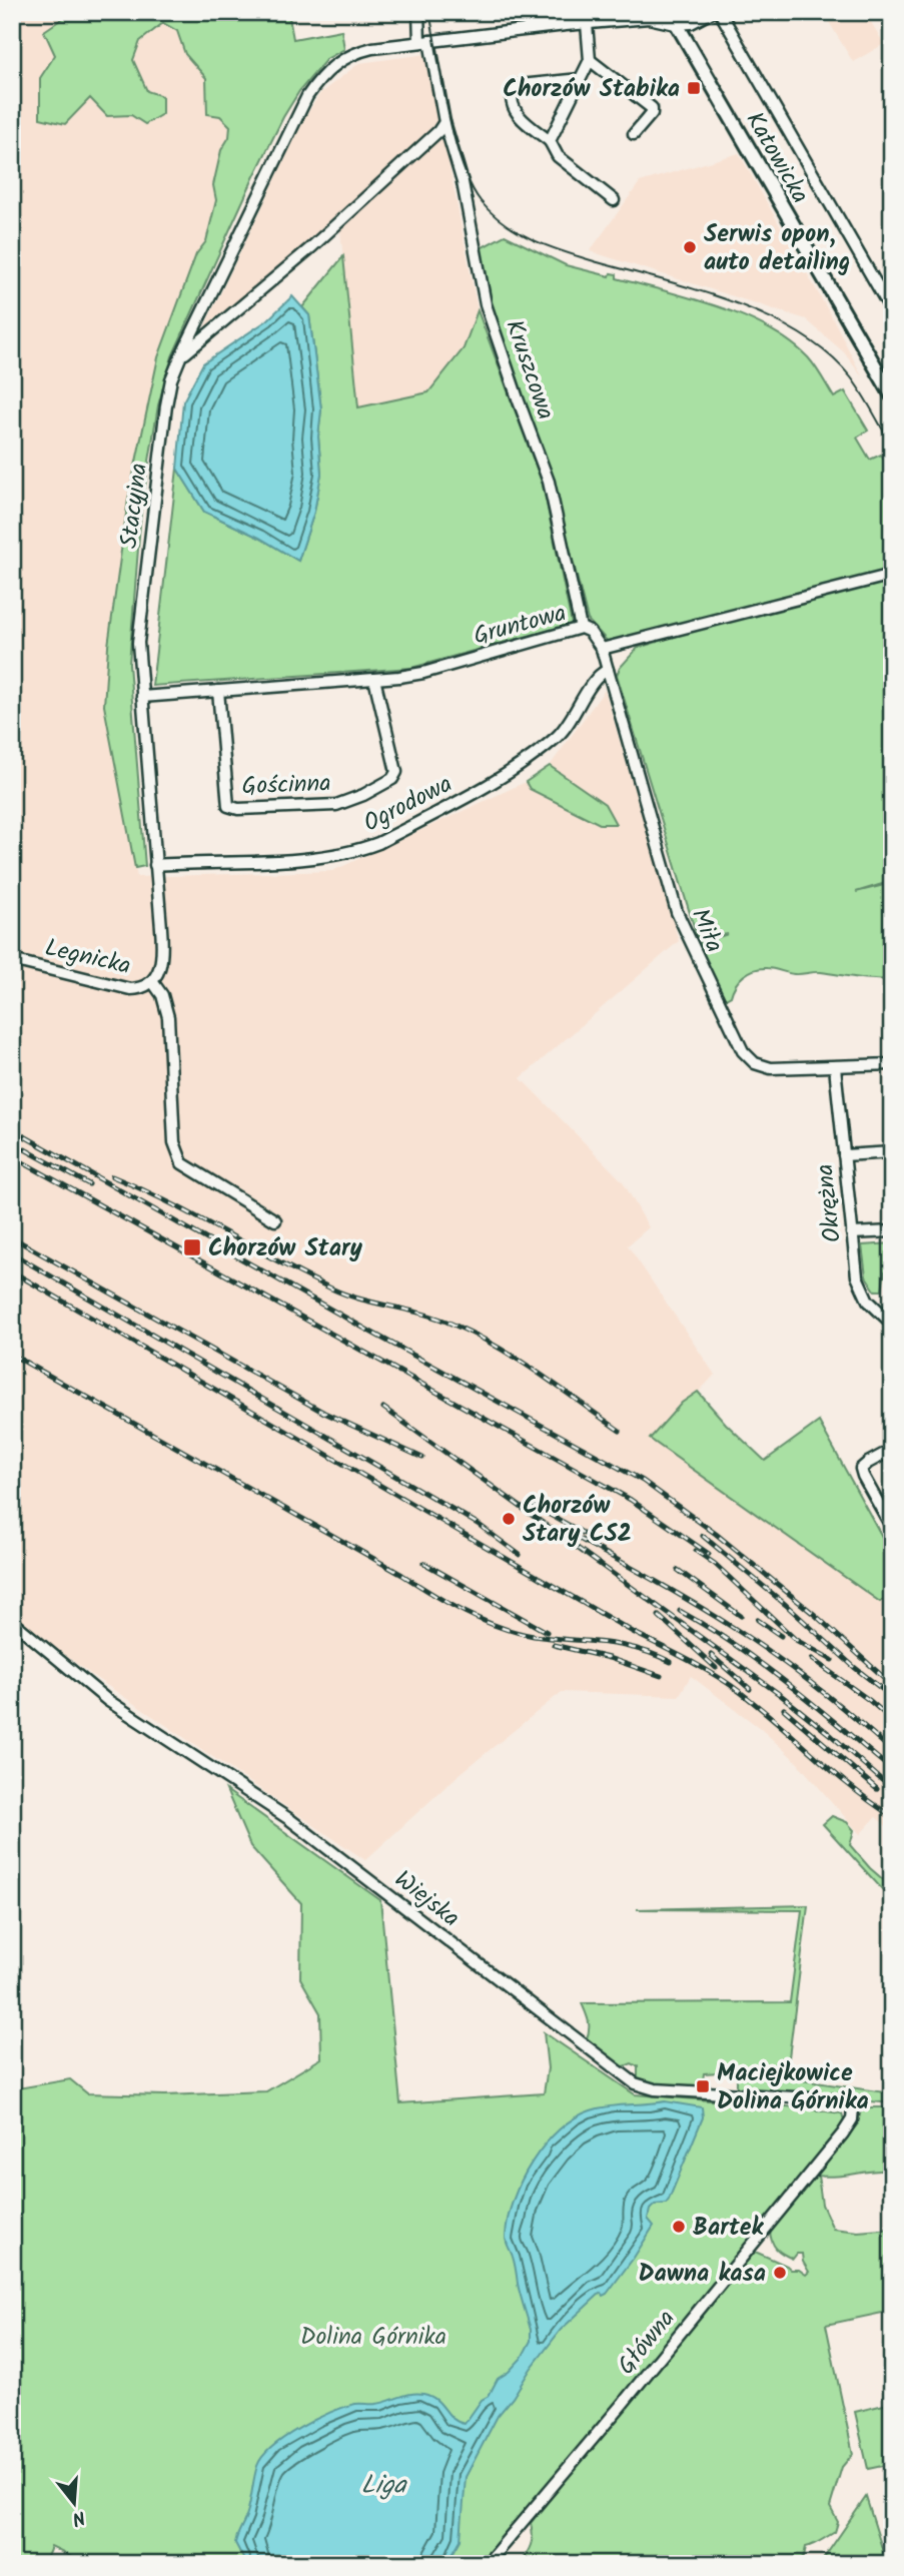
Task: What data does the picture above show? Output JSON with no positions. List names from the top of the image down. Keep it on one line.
{"streets":{"main road":["Katowicka"],"street":["Kruszcowa","Stacyjna","Gruntowa","Gościnna","Ogrodowa","Miła","Legnicka","Okrężna","Wiejska","Główna"]},"crossings":[["Katowicka","Stacyjna"],["Kruszcowa","Stacyjna"],["Kruszcowa","Gruntowa"],["Stacyjna","Gruntowa"],["Stacyjna","Ogrodowa"],["Stacyjna","Legnicka"],["Gruntowa","Gościnna"],["Ogrodowa","Miła"],["Miła","Okrężna"],["Wiejska","Główna"]],"water":["Liga"],"parks":["Dolina Górnika"],"places":{"transit":["Chorzów Stabika","Chorzów Stary","Maciejkowice Dolina Górnika"],"other":["Serwis opon, auto detailing","Chorzów Stary CS2","Bartek","Dawna kasa"]},"north":"bottom"}
